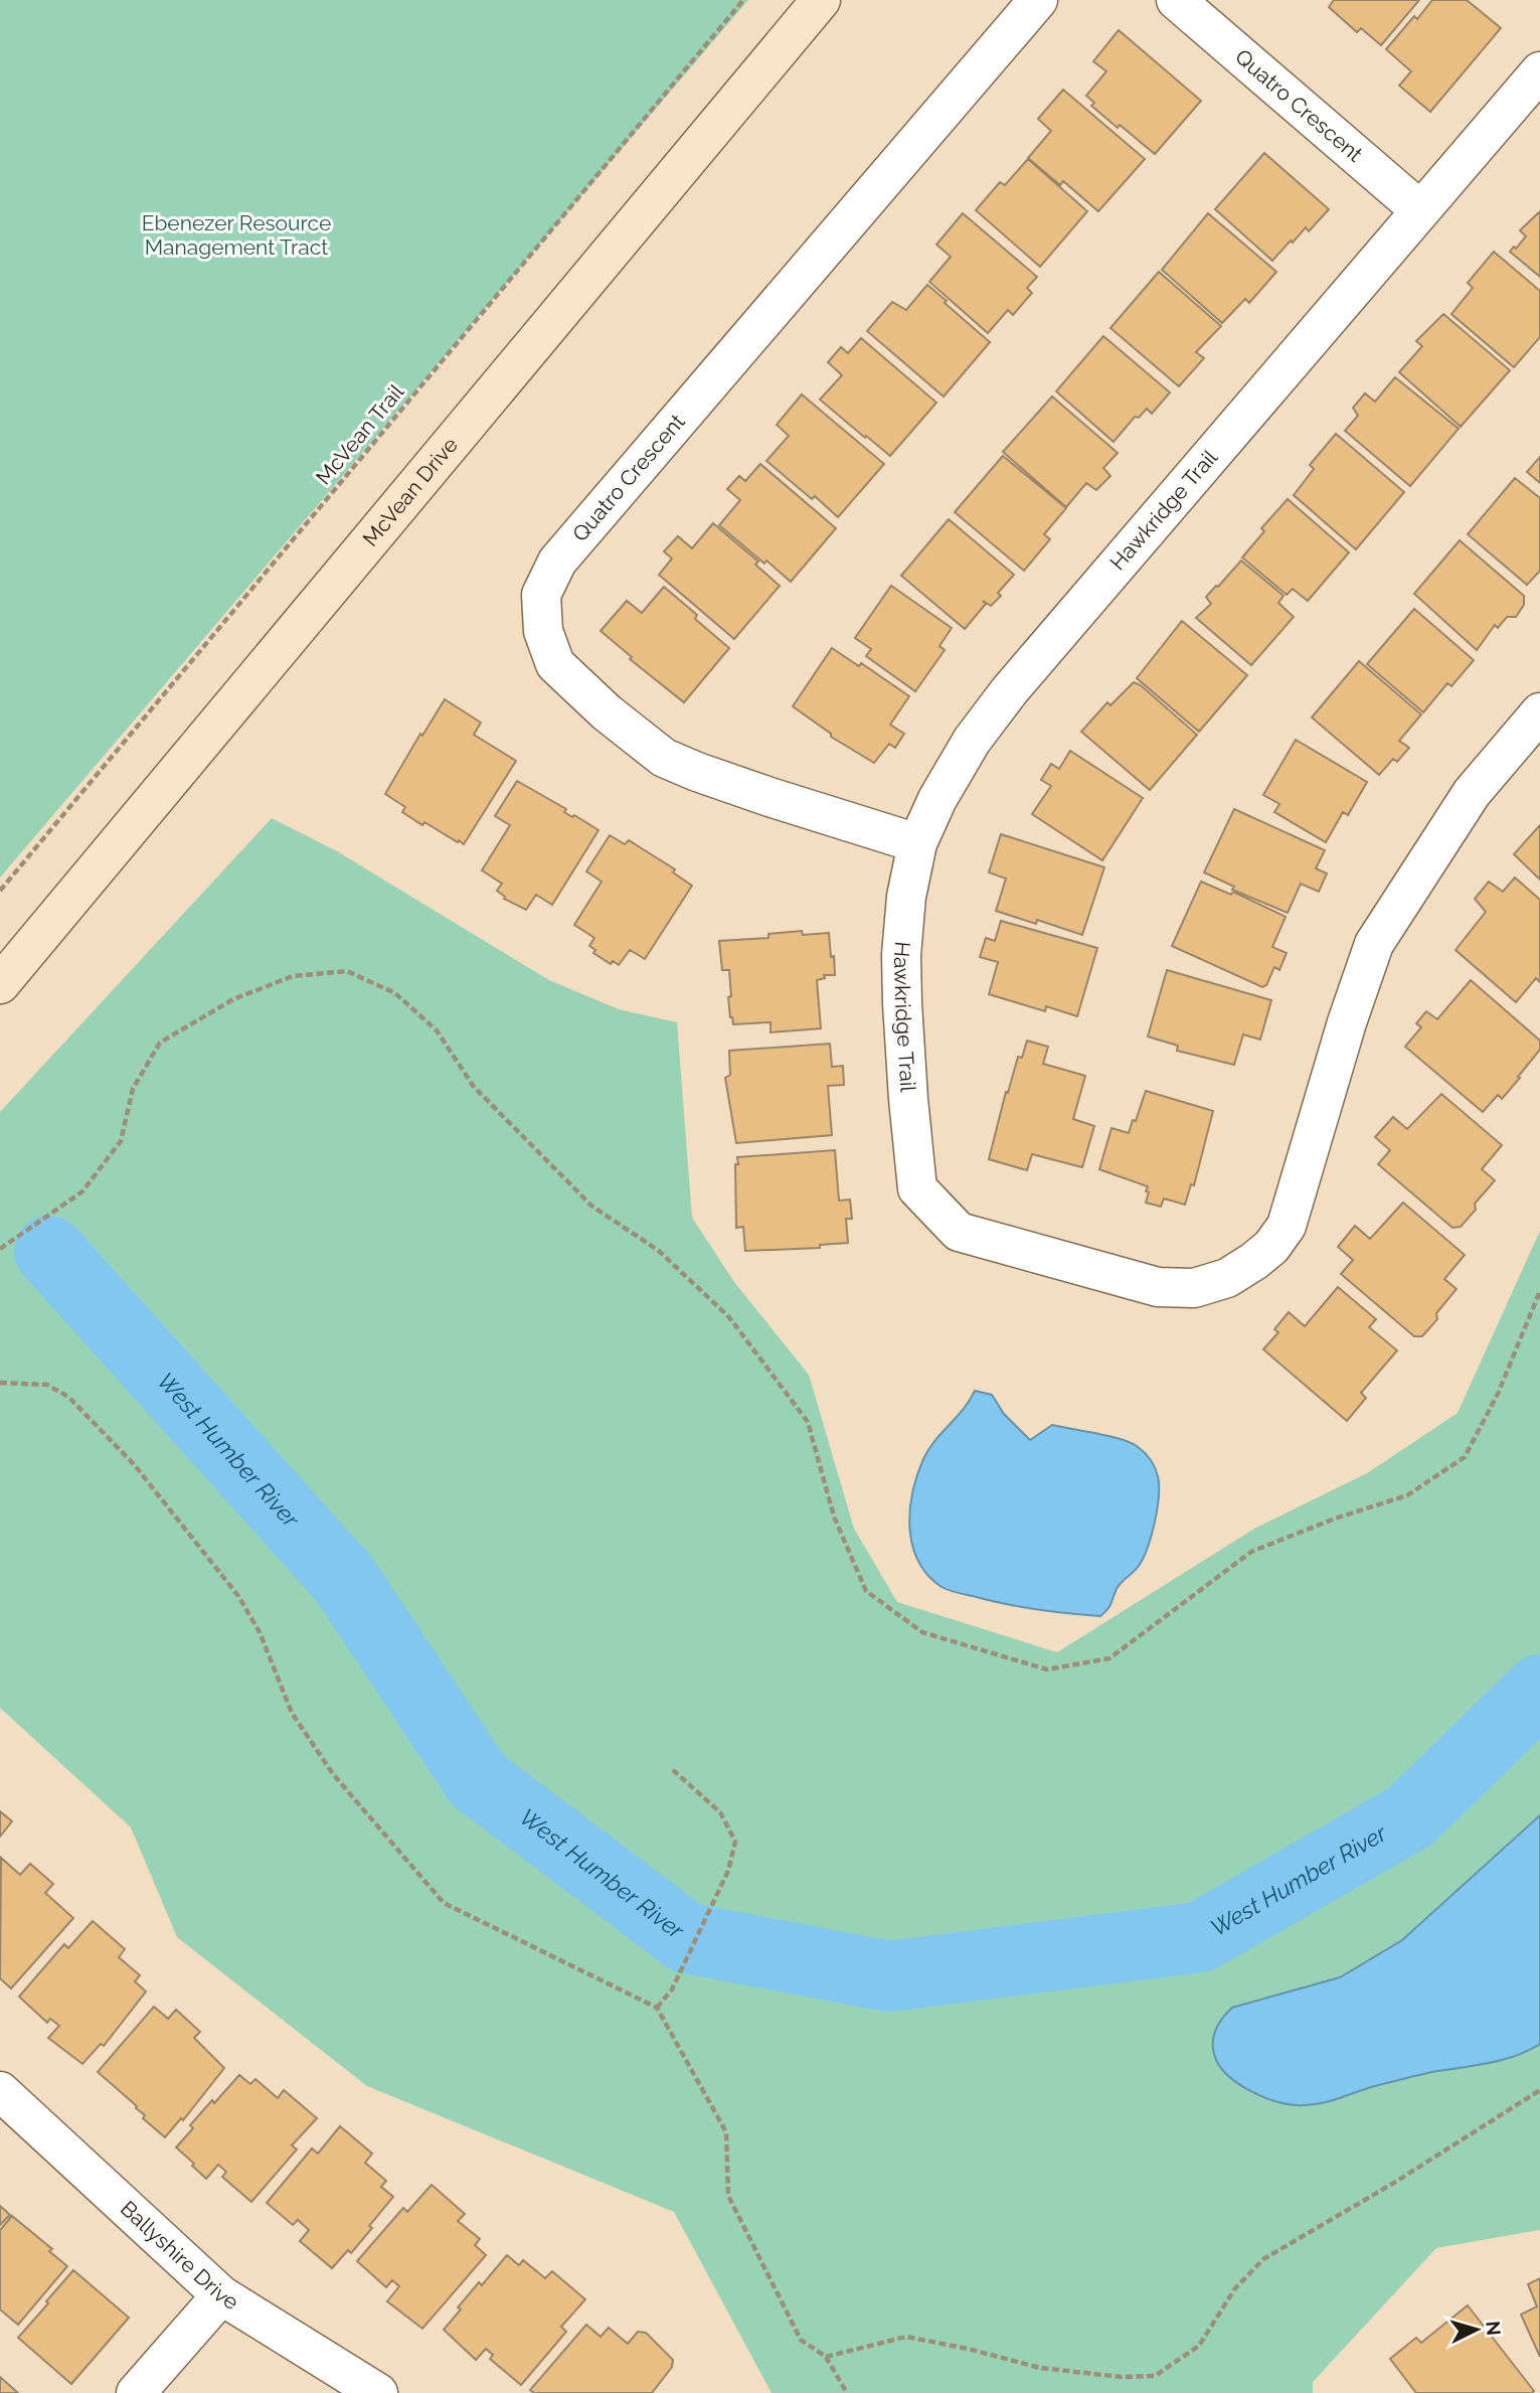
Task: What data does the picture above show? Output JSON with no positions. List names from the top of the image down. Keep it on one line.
{"streets":{"main road":["McVean Drive"],"street":["Quatro Crescent","Hawkridge Trail","Ballyshire Drive"],"path":["McVean Trail"]},"crossings":[["Quatro Crescent","Hawkridge Trail"]],"water":["West Humber River"],"parks":["Ebenezer Resource Management Tract"],"north":"right"}
